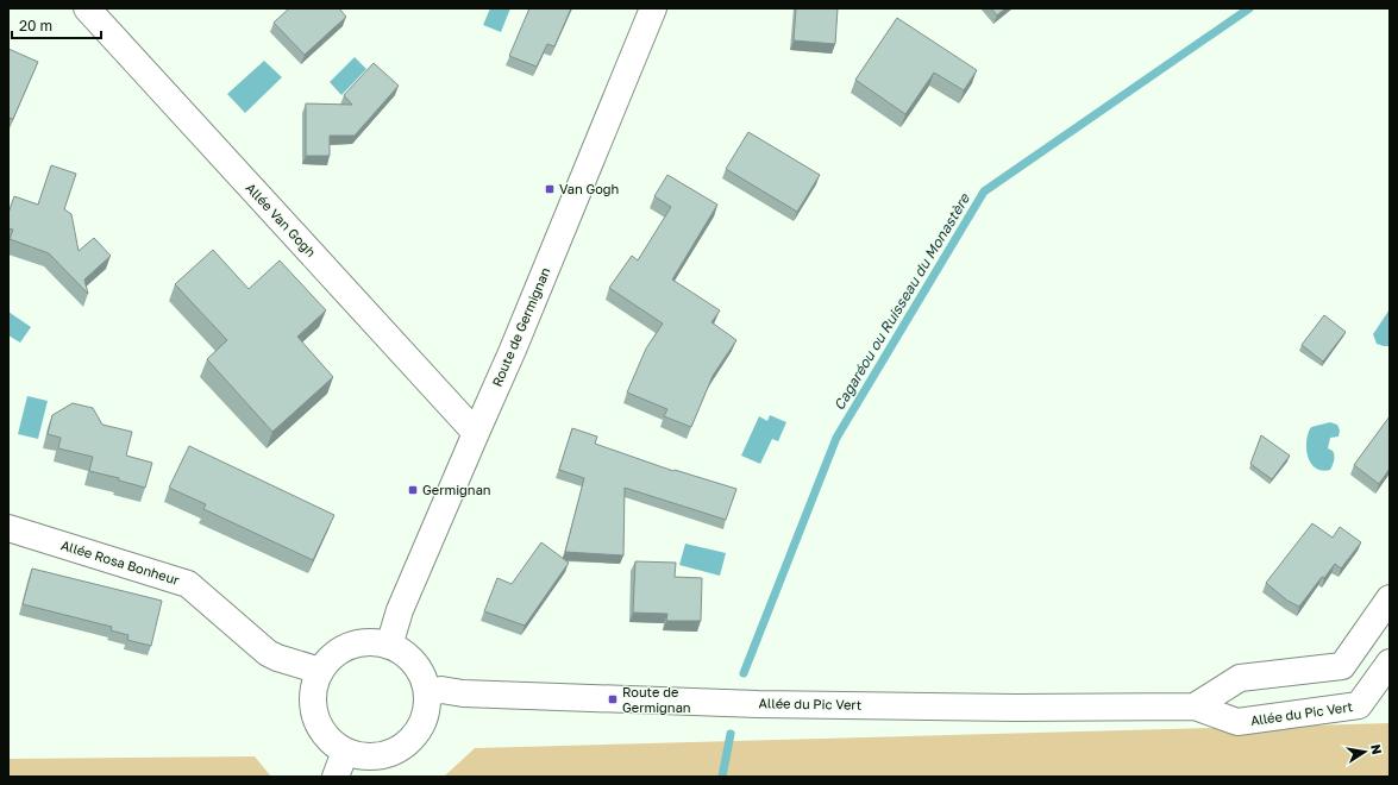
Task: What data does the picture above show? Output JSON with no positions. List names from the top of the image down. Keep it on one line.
{"streets":{"street":["Allée Van Gogh","Route de Germignan","Allée Rosa Bonheur","Allée du Pic Vert"]},"crossings":[["Allée Van Gogh","Route de Germignan"],["Route de Germignan","Allée Rosa Bonheur"],["Route de Germignan","Allée du Pic Vert"],["Allée Rosa Bonheur","Allée du Pic Vert"]],"water":["Cagaréou ou Ruisseau du Monastère"],"places":{"transit":["Van Gogh","Germignan","Route de Germignan"]},"scale_bar":"20 m","north":"right"}
